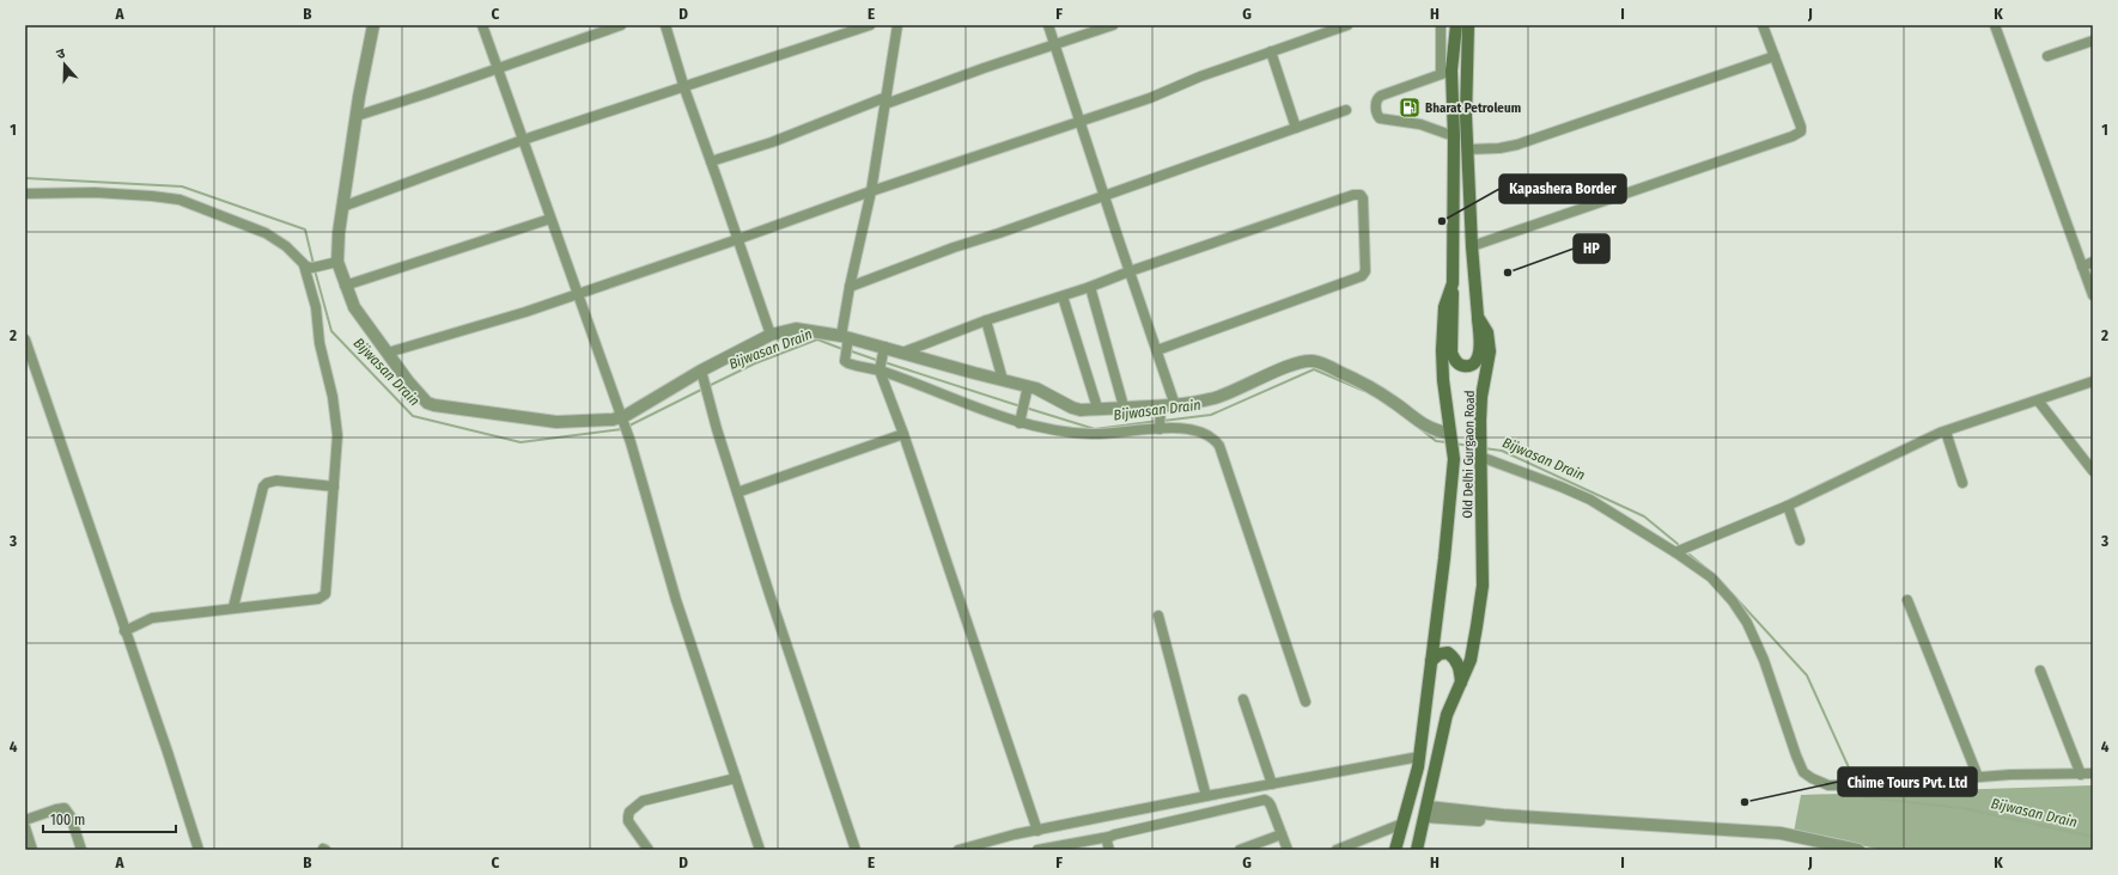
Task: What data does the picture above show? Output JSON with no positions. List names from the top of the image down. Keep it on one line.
{"streets":{"main road":["Old Delhi Gurgaon Road"]},"water":["Bijwasan Drain"],"places":{"fuel station":["Bharat Petroleum"],"other":["Kapashera Border","HP","Chime Tours Pvt. Ltd"]},"scale_bar":"100 m","north":"top","grid":{"columns":["A","B","C","D","E","F","G","H","I","J","K"],"rows":["1","2","3","4"]}}
